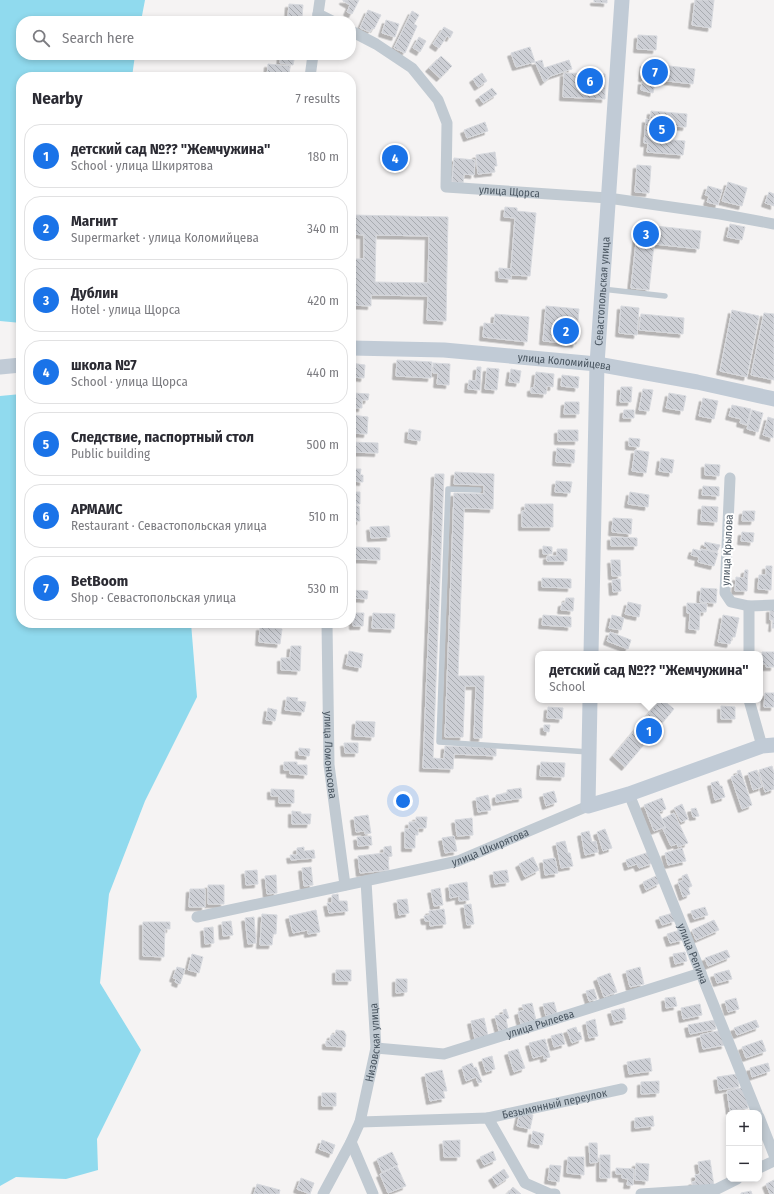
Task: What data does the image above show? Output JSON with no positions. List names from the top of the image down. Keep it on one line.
{"streets":{"main road":["Севастопольская улица","улица Коломийцева","улица Шкирятова"],"street":["улица Щорса","улица Крылова","улица Ломоносова","улица Репина","улица Рылеева","Низовская улица","Безымянный переулок"]},"crossings":[["улица Щорса","Севастопольская улица"],["Севастопольская улица","улица Коломийцева"],["улица Ломоносова","улица Шкирятова"],["улица Шкирятова","улица Репина"],["улица Шкирятова","Низовская улица"],["улица Репина","улица Рылеева"],["улица Рылеева","Низовская улица"],["Низовская улица","Безымянный переулок"]],"page":{"search":"Search here","pins":["7","6","5","4","3","2","1"],"heading":["Nearby","7 results"],"list":[{"mark":"1","name":"детский сад №?? \"Жемчужина\"","note":"School · улица Шкирятова","value":"180 m"},{"mark":"2","name":"Магнит","note":"Supermarket · улица Коломийцева","value":"340 m"},{"mark":"3","name":"Дублин","note":"Hotel · улица Щорса","value":"420 m"},{"mark":"4","name":"школа №7","note":"School · улица Щорса","value":"440 m"},{"mark":"5","name":"Следствие, паспортный стол","note":"Public building","value":"500 m"},{"mark":"6","name":"АРМАИС","note":"Restaurant · Севастопольская улица","value":"510 m"},{"mark":"7","name":"BetBoom","note":"Shop · Севастопольская улица","value":"530 m"}],"popup":["детский сад №?? \"Жемчужина\"","School"],"map_buttons":["+","−"]}}
